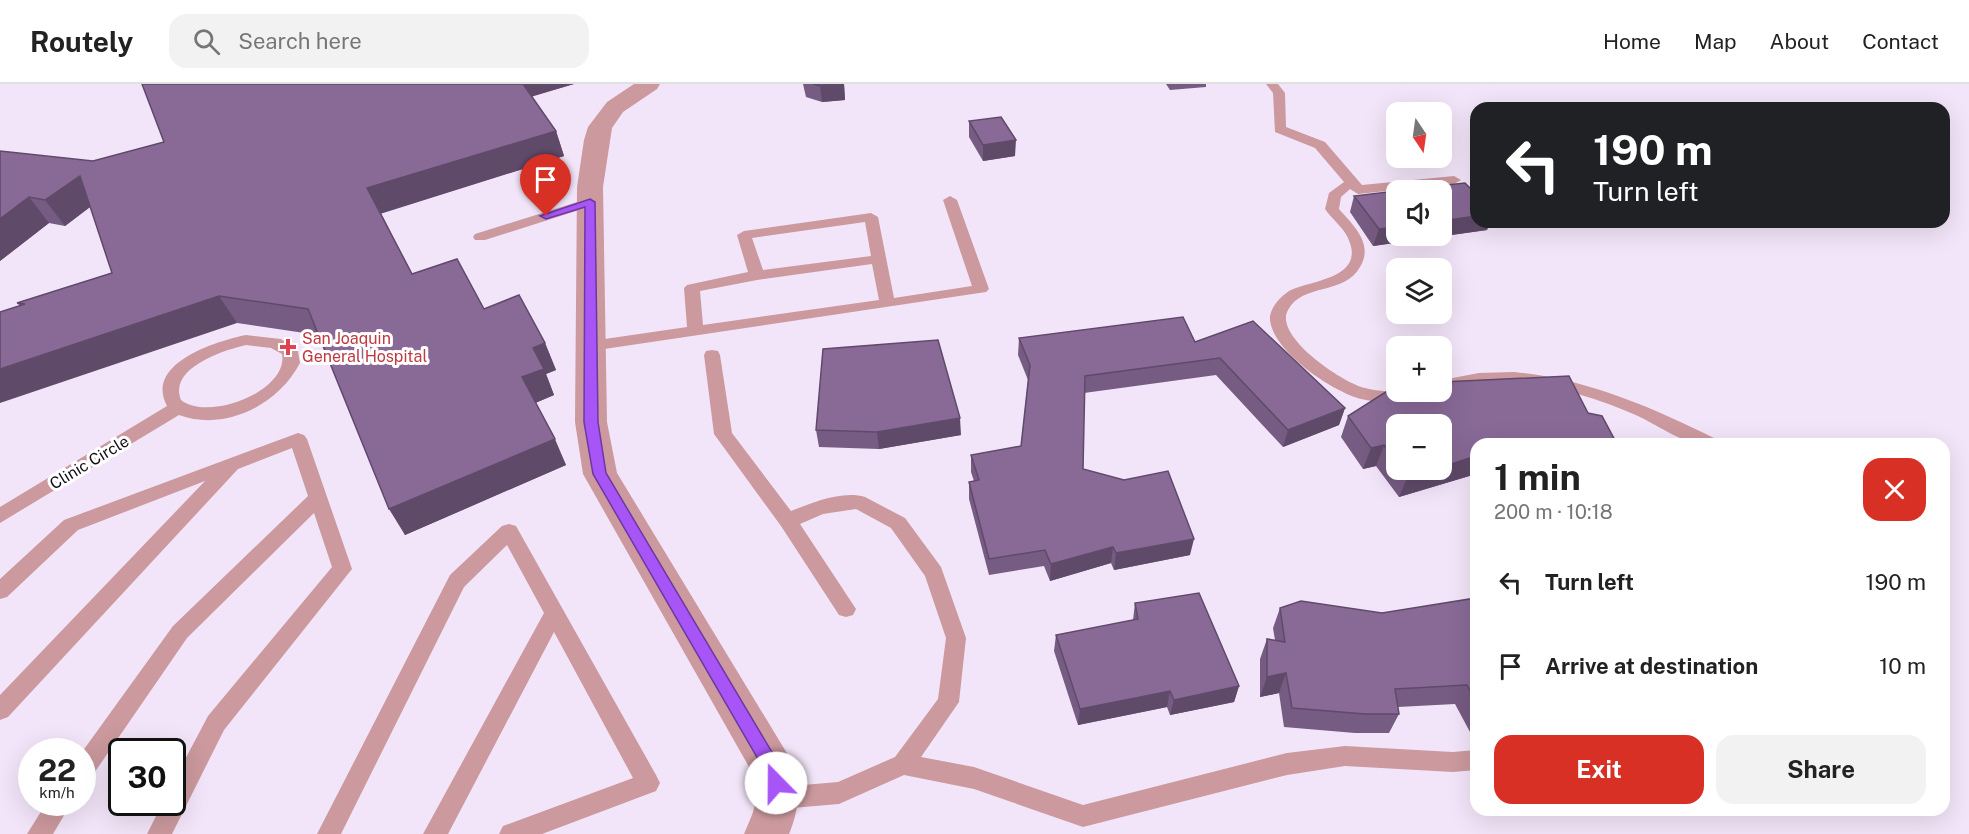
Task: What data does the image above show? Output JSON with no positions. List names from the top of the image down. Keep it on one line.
{"streets":{"lane":["Clinic Circle"]},"places":{"health":["San Joaquin General Hospital"]},"north":"bottom","page":{"header":"Routely","search":"Search here","nav":["Home","Map","About","Contact"],"map_buttons":["+","−"],"turn":["190 m","Turn left"],"heading":["1 min","200 m · 10:18"],"list":[{"name":"Turn left","value":"190 m"},{"name":"Arrive at destination","value":"10 m"}],"buttons":["Exit","Share"],"speed":"22 km/h","limit":"30"}}
